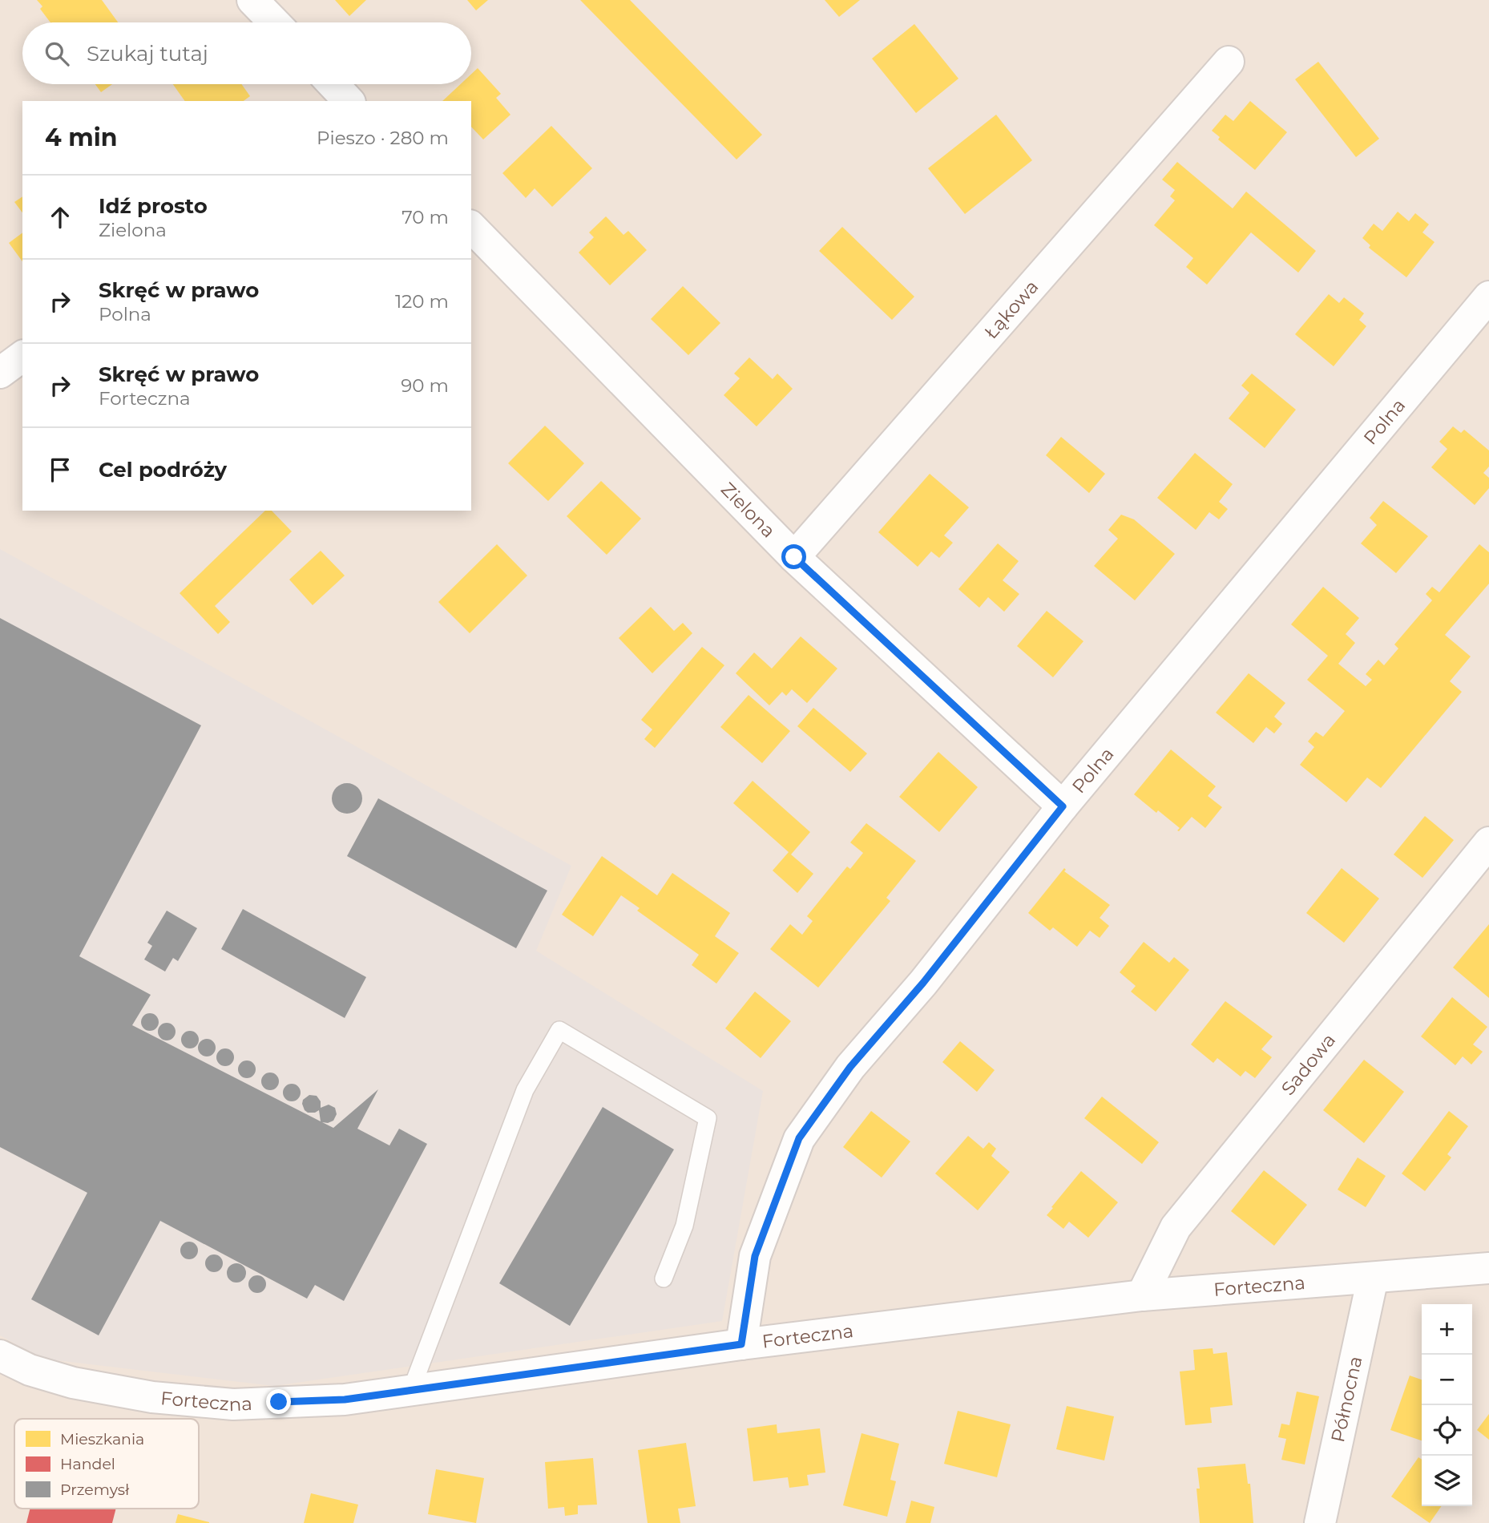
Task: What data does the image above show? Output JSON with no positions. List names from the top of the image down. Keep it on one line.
{"streets":{"street":["Łąkowa","Polna","Zielona","Sadowa","Forteczna","Północna"]},"crossings":[["Łąkowa","Zielona"],["Polna","Zielona"],["Polna","Forteczna"],["Sadowa","Forteczna"],["Forteczna","Północna"]],"legend":["Mieszkania","Handel","Przemysł"],"page":{"search":"Szukaj tutaj","heading":["4 min","Pieszo · 280 m"],"list":[["Idź prosto","Zielona","70 m"],["Skręć w prawo","Polna","120 m"],["Skręć w prawo","Forteczna","90 m"],"Cel podróży"],"map_buttons":["+","−"]}}
